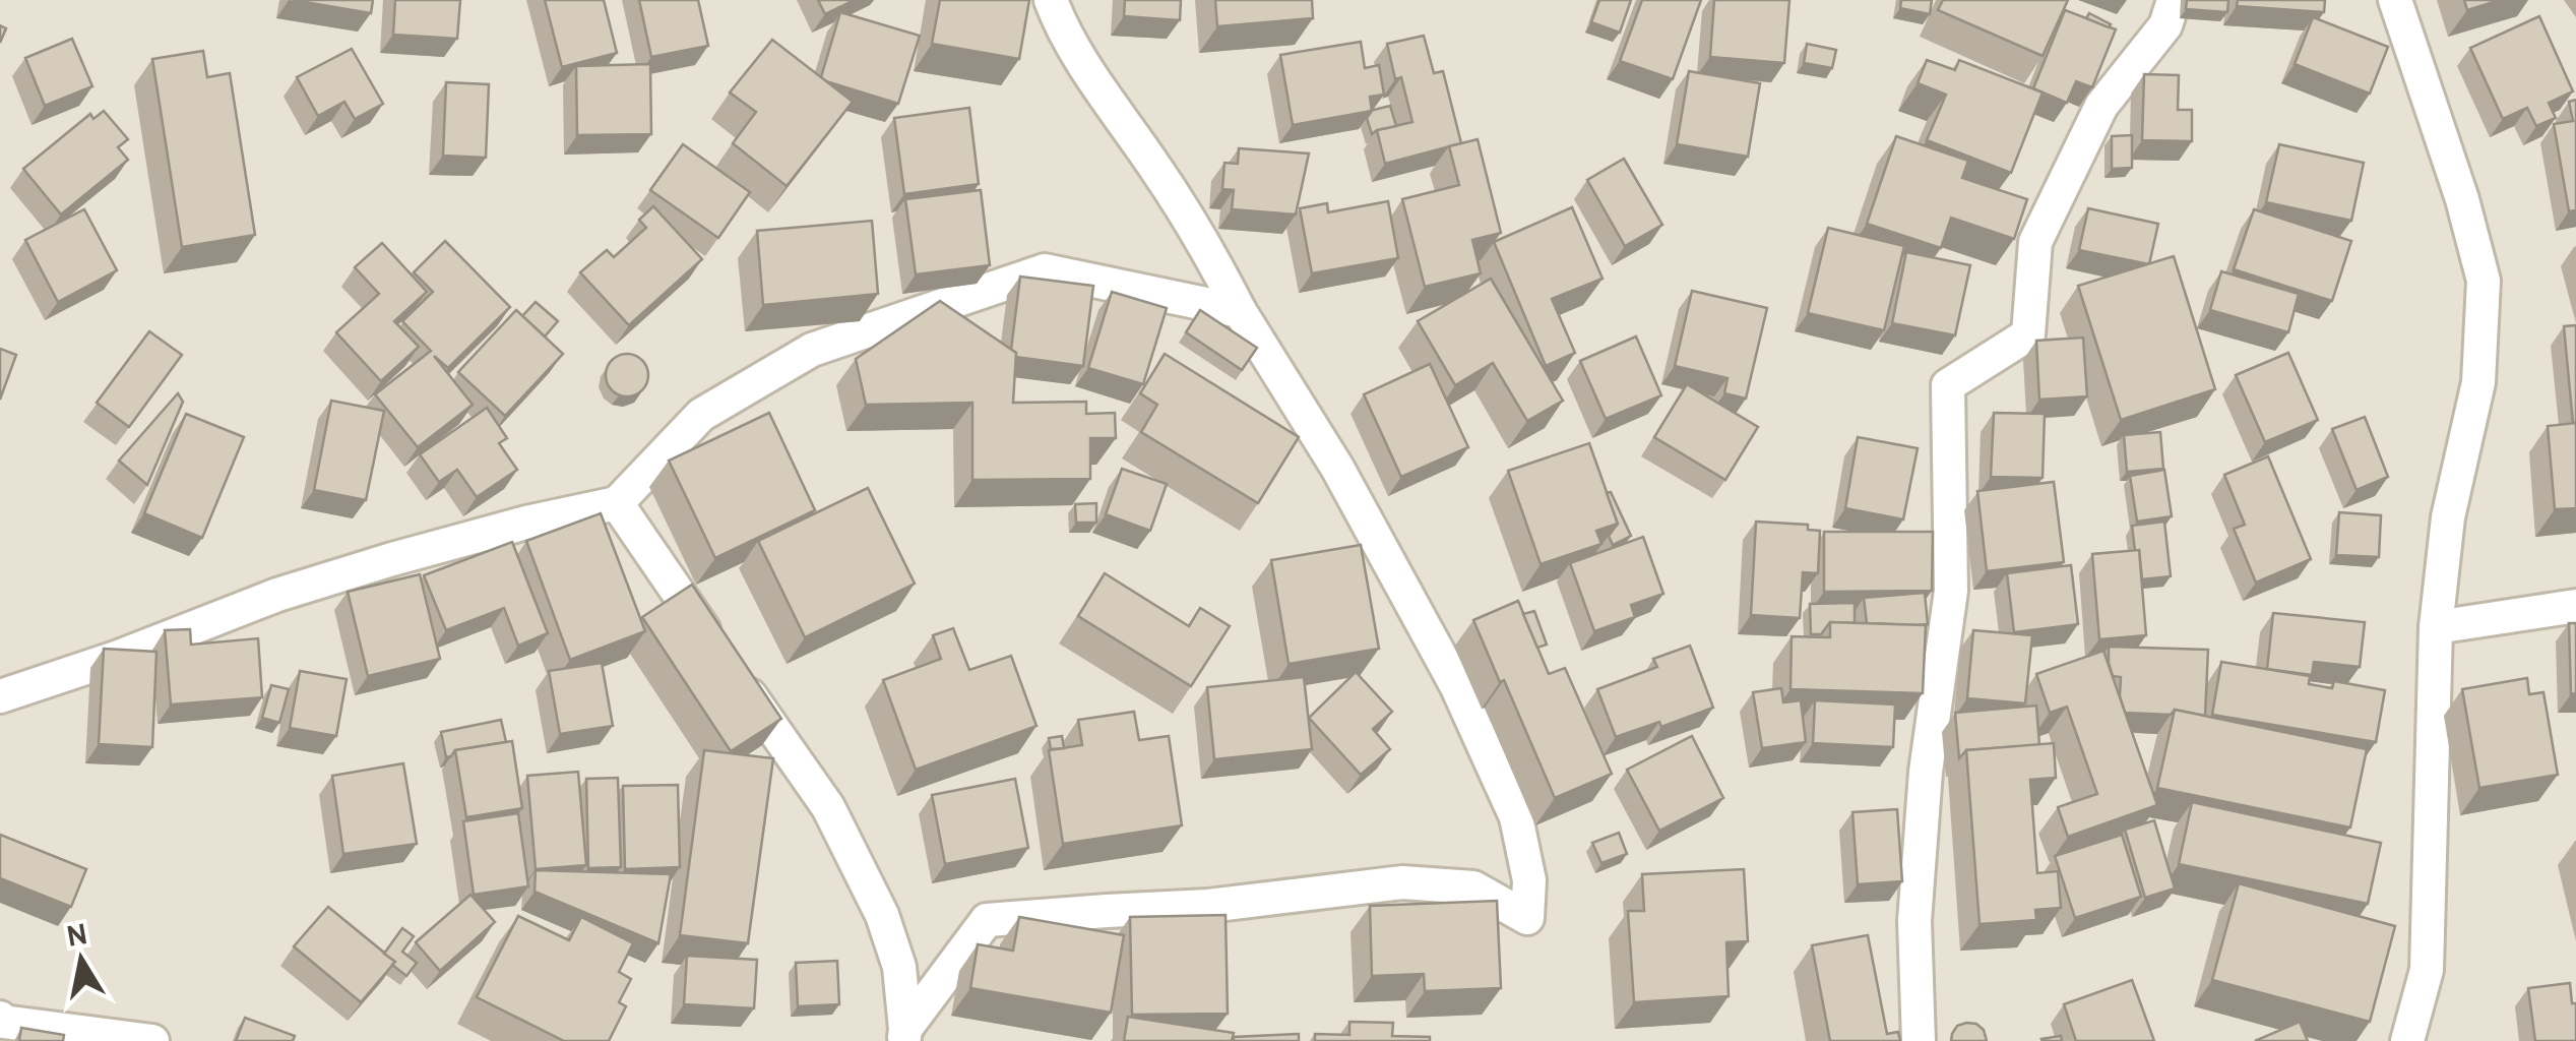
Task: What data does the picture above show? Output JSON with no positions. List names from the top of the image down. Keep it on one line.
{"north":"top"}
